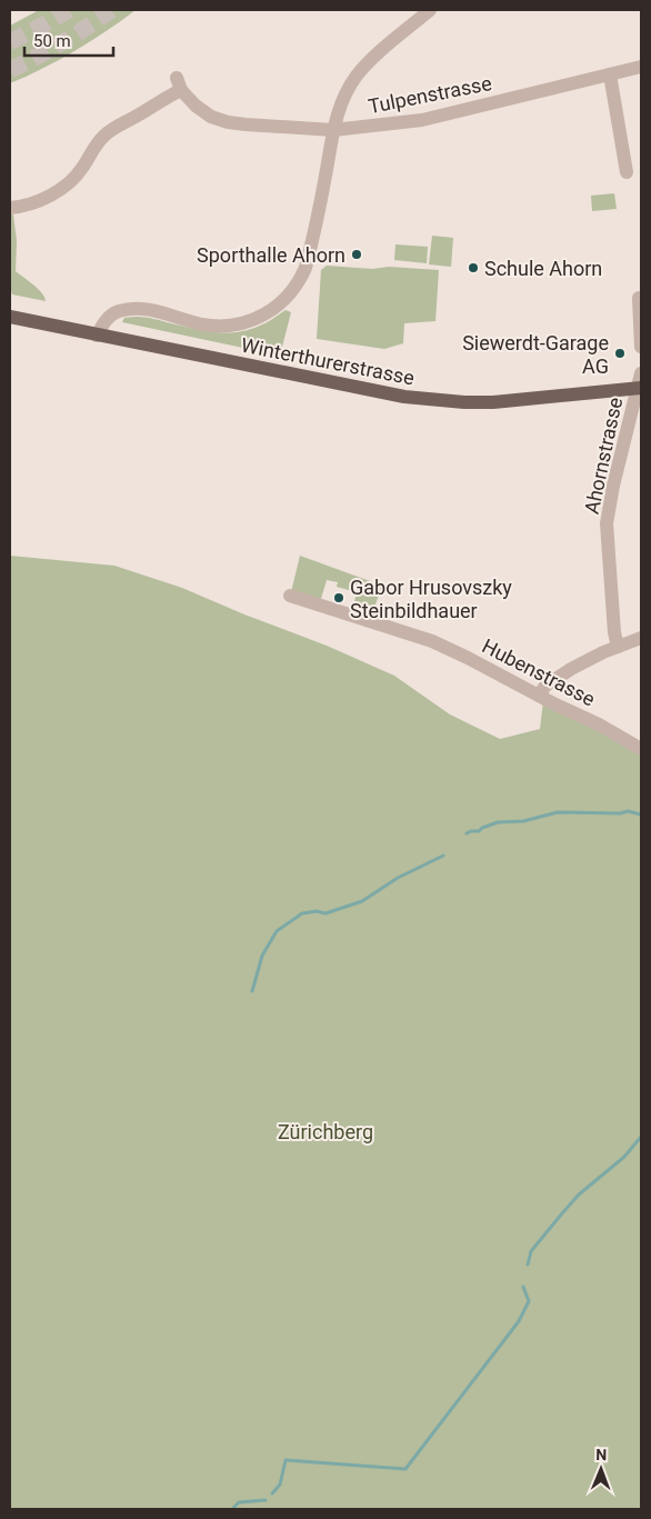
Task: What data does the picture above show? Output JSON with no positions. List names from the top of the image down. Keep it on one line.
{"streets":{"main road":["Winterthurerstrasse"],"street":["Tulpenstrasse","Ahornstrasse","Hubenstrasse"]},"crossings":[["Winterthurerstrasse","Ahornstrasse"]],"parks":["Zürichberg"],"places":["Sporthalle Ahorn","Schule Ahorn","Siewerdt-Garage AG","Gabor Hrusovszky Steinbildhauer"],"scale_bar":"50 m","north":"top"}
